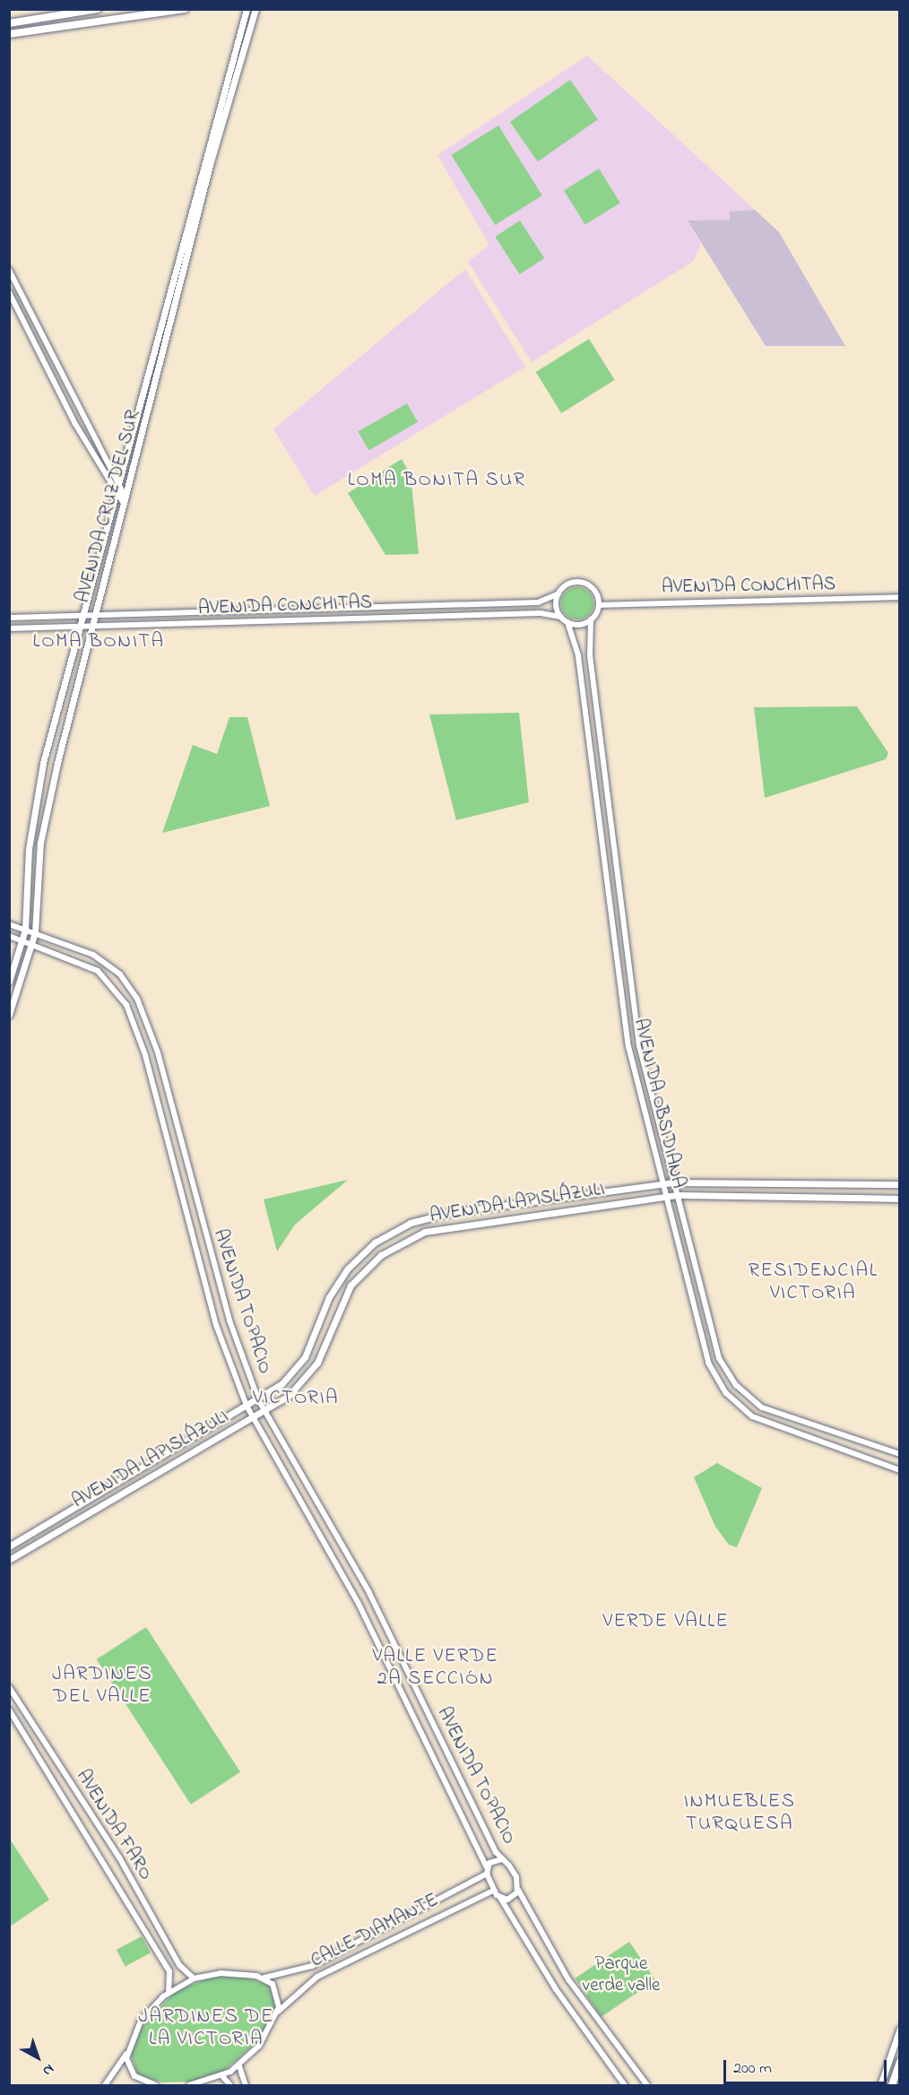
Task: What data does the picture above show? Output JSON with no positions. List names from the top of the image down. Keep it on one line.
{"streets":{"main road":["AVENIDA CRUZ DEL SUR","AVENIDA LAPISLÁZULI"],"street":["AVENIDA CONCHITAS","AVENIDA OBSIDIANA","AVENIDA TOPACIO","AVENIDA FARO","CALLE DIAMANTE"]},"crossings":[["AVENIDA CRUZ DEL SUR","AVENIDA CONCHITAS"],["AVENIDA CRUZ DEL SUR","AVENIDA TOPACIO"],["AVENIDA CONCHITAS","AVENIDA OBSIDIANA"],["AVENIDA OBSIDIANA","AVENIDA LAPISLÁZULI"],["AVENIDA LAPISLÁZULI","AVENIDA TOPACIO"],["AVENIDA TOPACIO","CALLE DIAMANTE"]],"districts":["LOMA BONITA SUR","LOMA BONITA","RESIDENCIAL VICTORIA","VICTORIA","VERDE VALLE","VALLE VERDE 2A SECCIÓN","JARDINES DEL VALLE","INMUEBLES TURQUESA","JARDINES DE LA VICTORIA"],"parks":["Parque verde valle"],"scale_bar":"200 m","north":"bottom right"}
